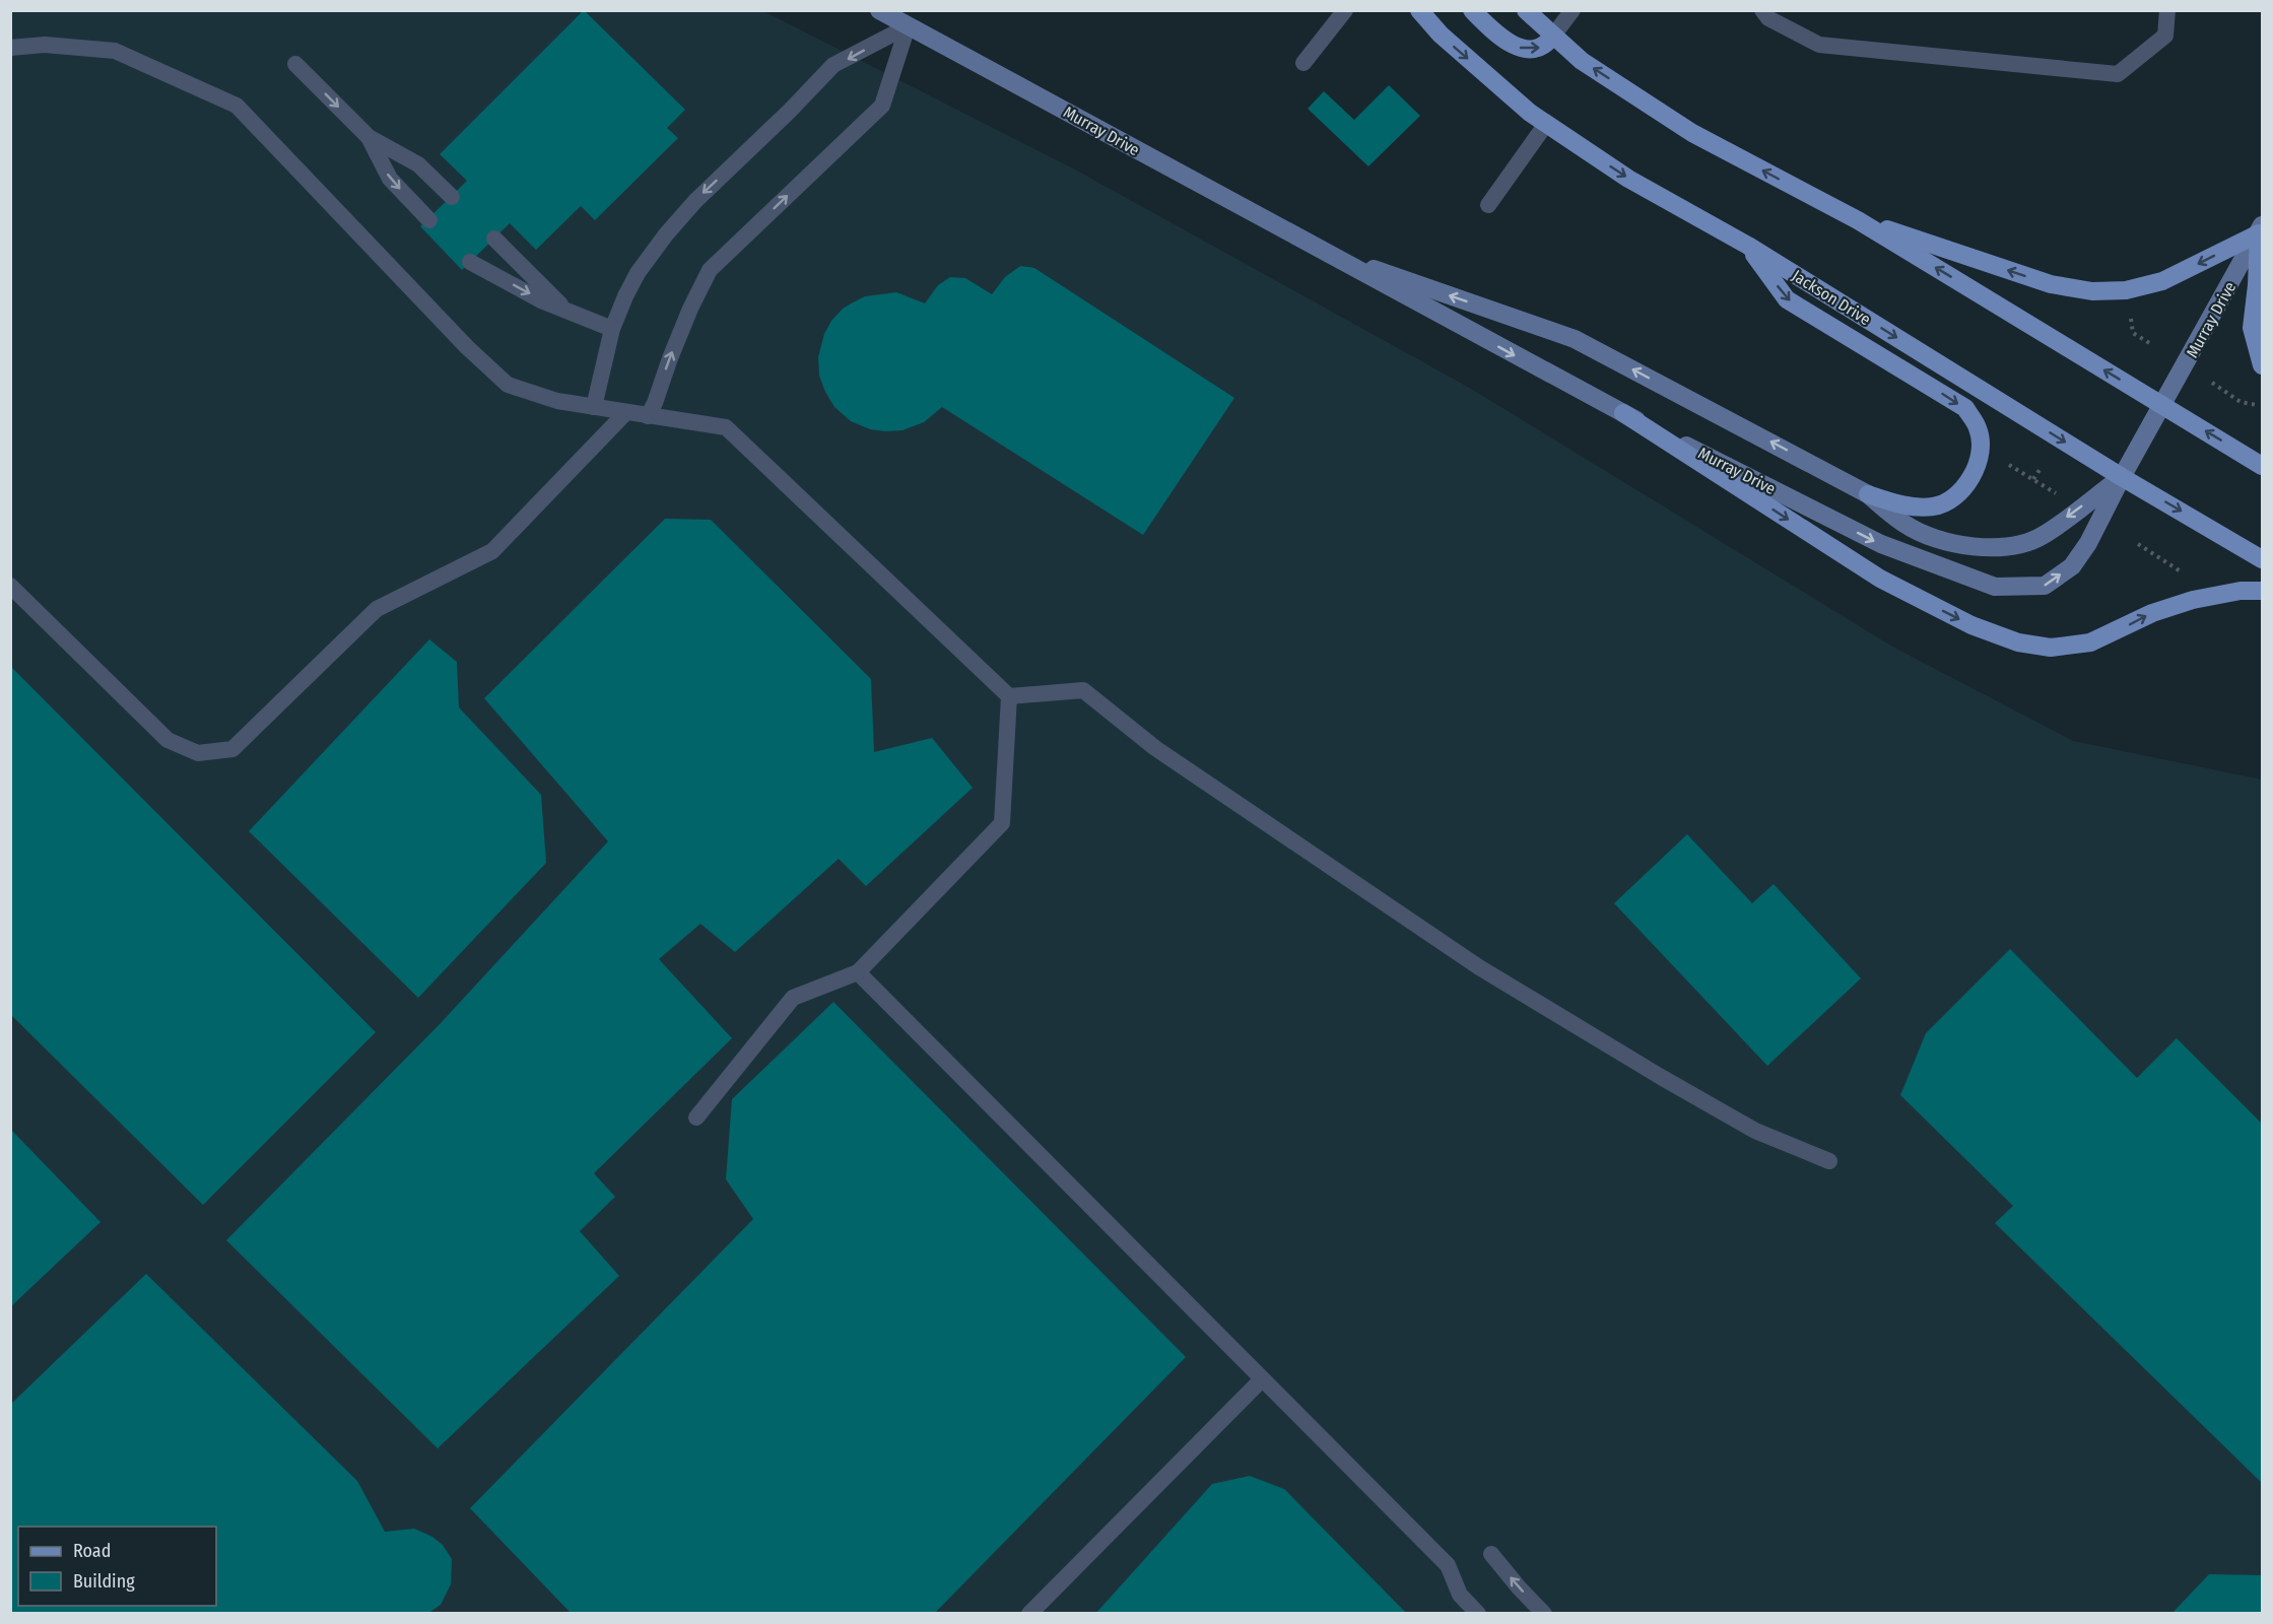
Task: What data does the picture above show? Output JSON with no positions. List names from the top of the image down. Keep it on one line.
{"streets":{"main road":["Murray Drive","Jackson Drive"]},"crossings":[["Murray Drive","Jackson Drive"]],"legend":["Road","Building"]}
